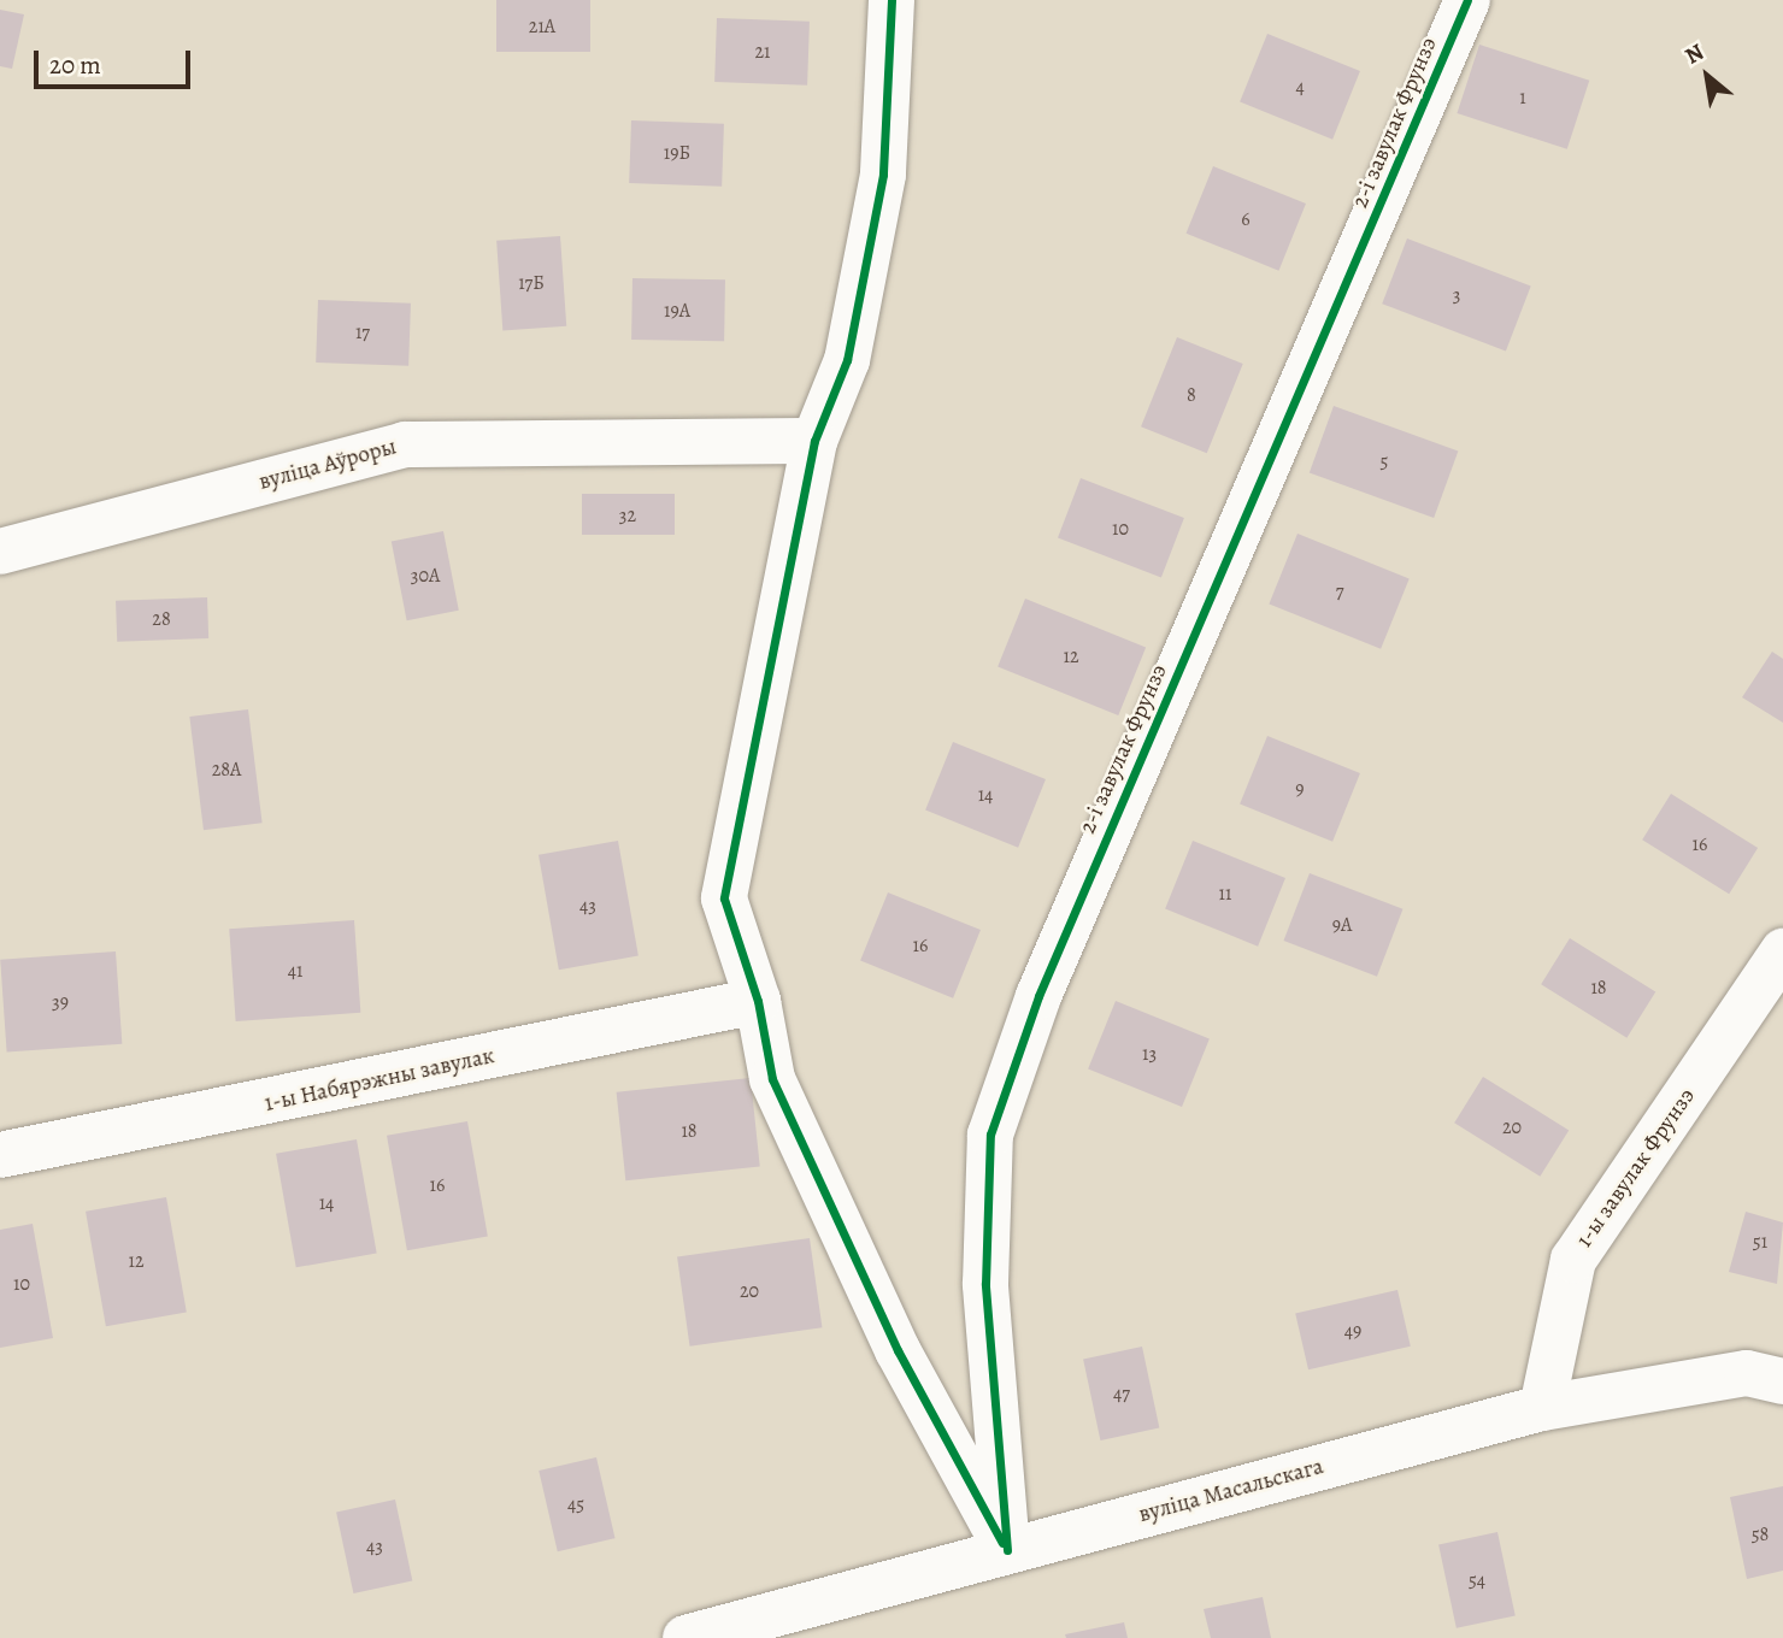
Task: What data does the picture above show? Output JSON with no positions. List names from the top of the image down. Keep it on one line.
{"streets":{"street":["2-і завулак Фрунзэ","вуліца Аўроры","1-ы Набярэжны завулак","1-ы завулак Фрунзэ","вуліца Масальскага"]},"crossings":[["2-і завулак Фрунзэ","вуліца Масальскага"],["1-ы завулак Фрунзэ","вуліца Масальскага"]],"house_numbers":["21А","21","4","1","19Б","6","17Б","3","19А","17","8","5","32","10","30А","7","28","12","28А","9","14","16","11","43","9А","16","41","18","39","13","20","18","16","14","51","12","10","20","49","47","45","58","43","54"],"scale_bar":"20 m","north":"top left"}
